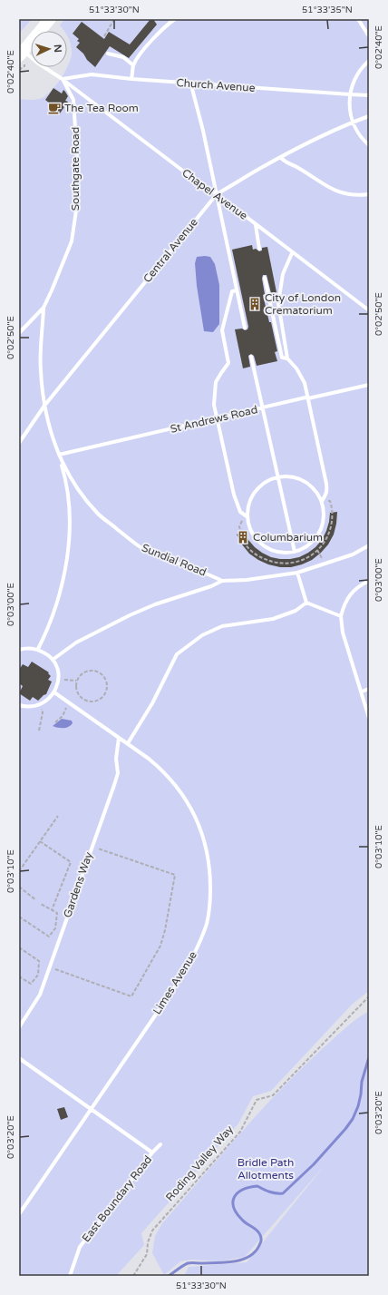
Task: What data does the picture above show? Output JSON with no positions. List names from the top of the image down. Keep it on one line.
{"streets":{"lane":["Church Avenue","Southgate Road","Chapel Avenue","Central Avenue","St Andrews Road","Sundial Road","Gardens Way","Limes Avenue","East Boundary Road"],"path":["Roding Valley Way"]},"crossings":[["Church Avenue","Southgate Road"],["Church Avenue","Chapel Avenue"],["Southgate Road","Chapel Avenue"],["Chapel Avenue","Central Avenue"],["St Andrews Road","Sundial Road"],["Gardens Way","Limes Avenue"],["Limes Avenue","East Boundary Road"]],"parks":["Bridle Path Allotments"],"places":{"cafe":["The Tea Room"],"building":["City of London Crematorium","Columbarium"]},"north":"right","coordinates":["51°33'30\"N","51°33'35\"N","0°02'40\"E","0°02'50\"E","0°03'00\"E","0°03'10\"E","0°03'20\"E"]}
